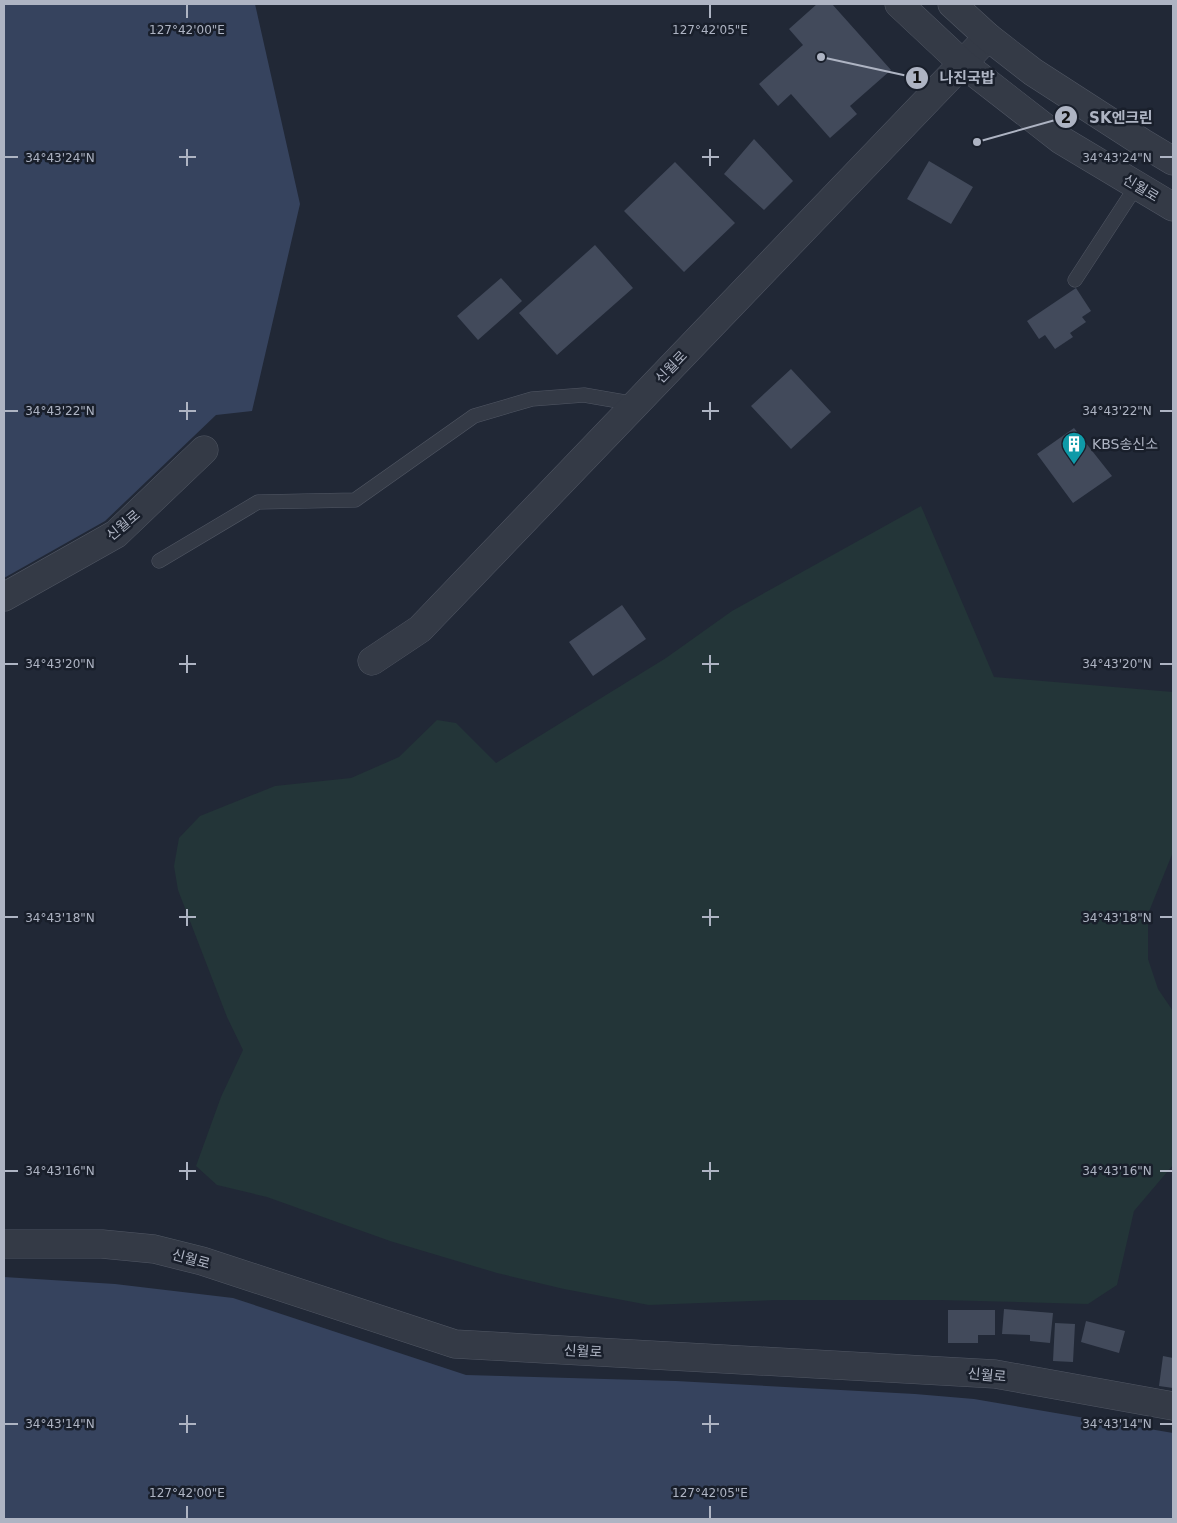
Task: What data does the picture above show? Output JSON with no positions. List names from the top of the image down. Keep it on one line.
{"streets":{"street":["신월로"]},"places":{"other":["나진국밥","SK엔크린"],"building":["KBS송신소"]},"coordinates":["127°42'00\"E","127°42'05\"E","34°43'24\"N","34°43'22\"N","34°43'20\"N","34°43'18\"N","34°43'16\"N","34°43'14\"N"]}
